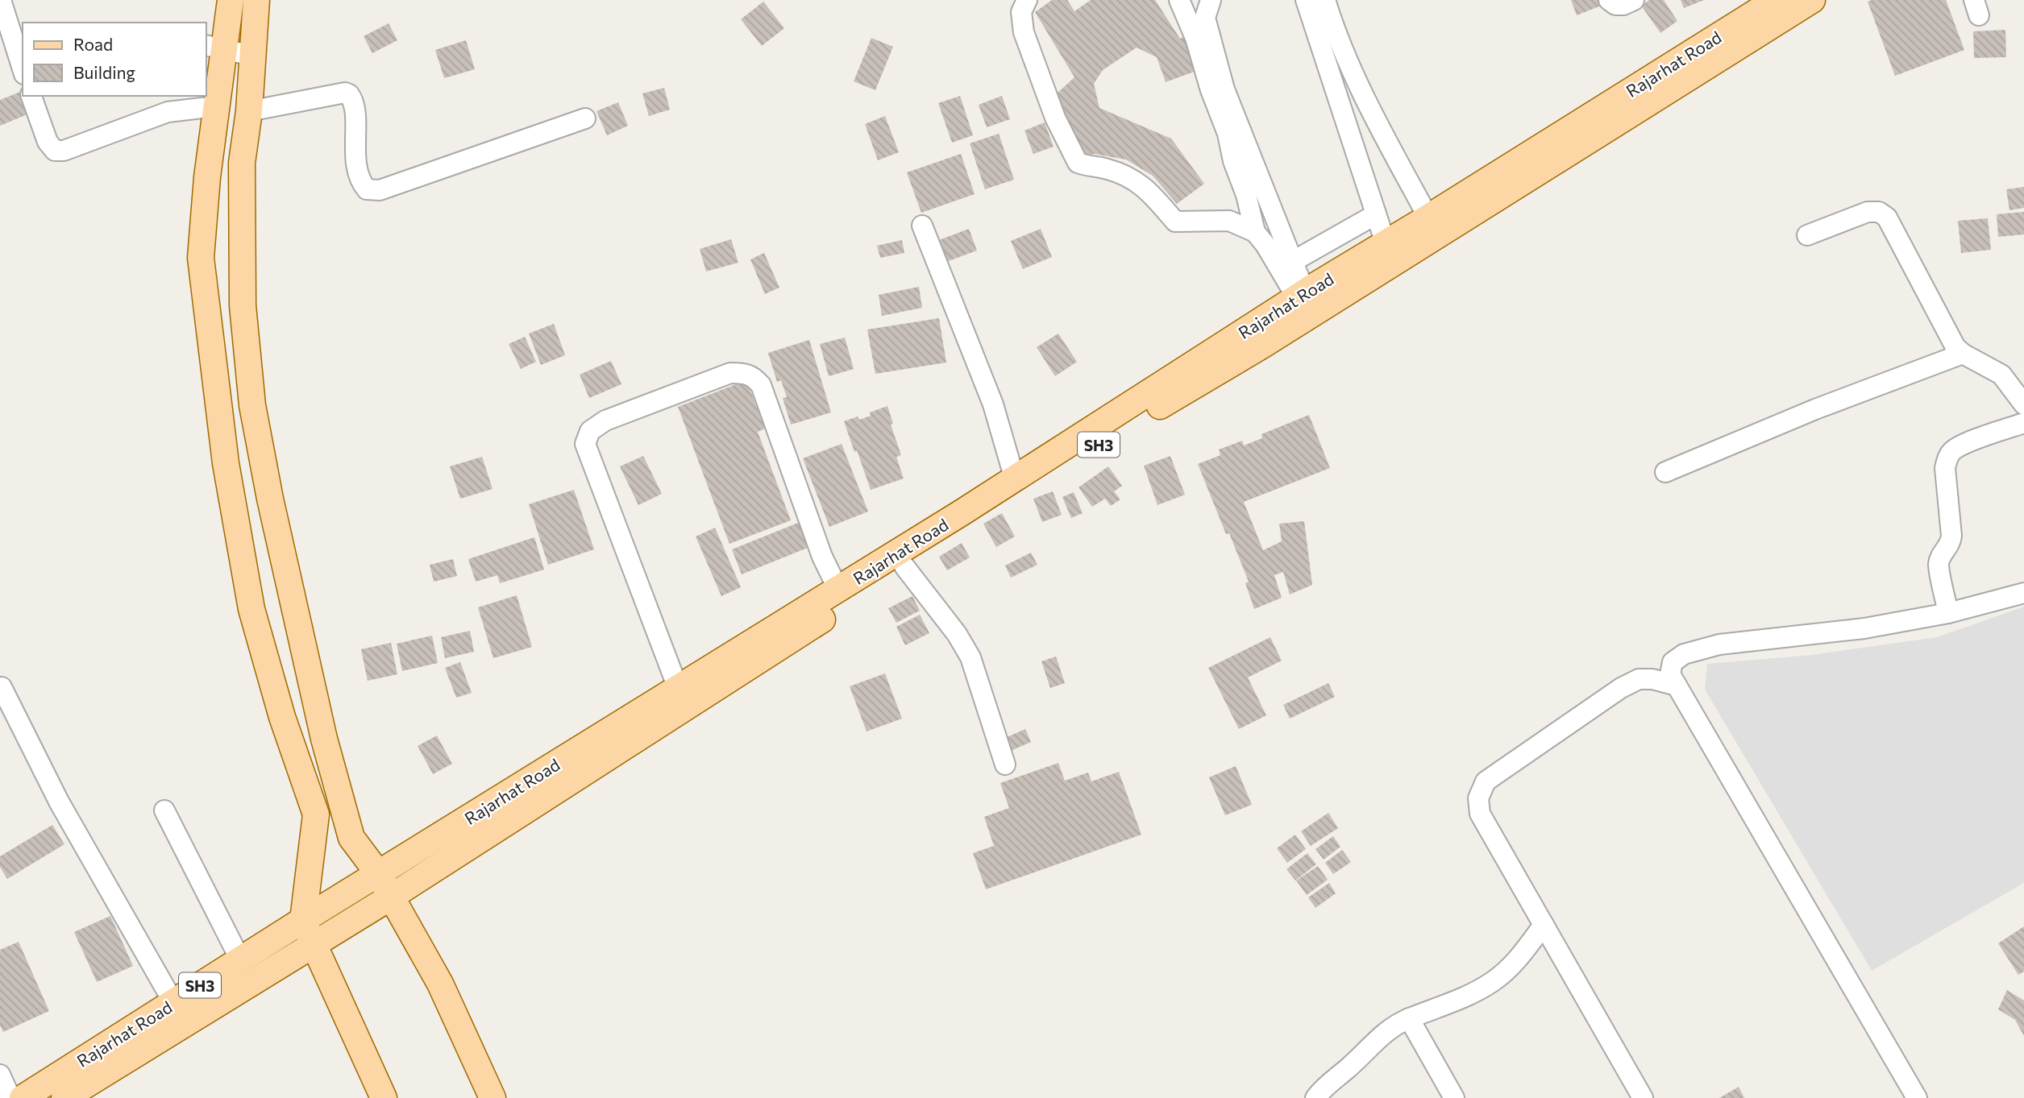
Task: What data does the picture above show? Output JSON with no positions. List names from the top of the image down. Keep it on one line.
{"streets":{"main road":["Rajarhat Road","SH3"]},"legend":["Road","Building"]}
